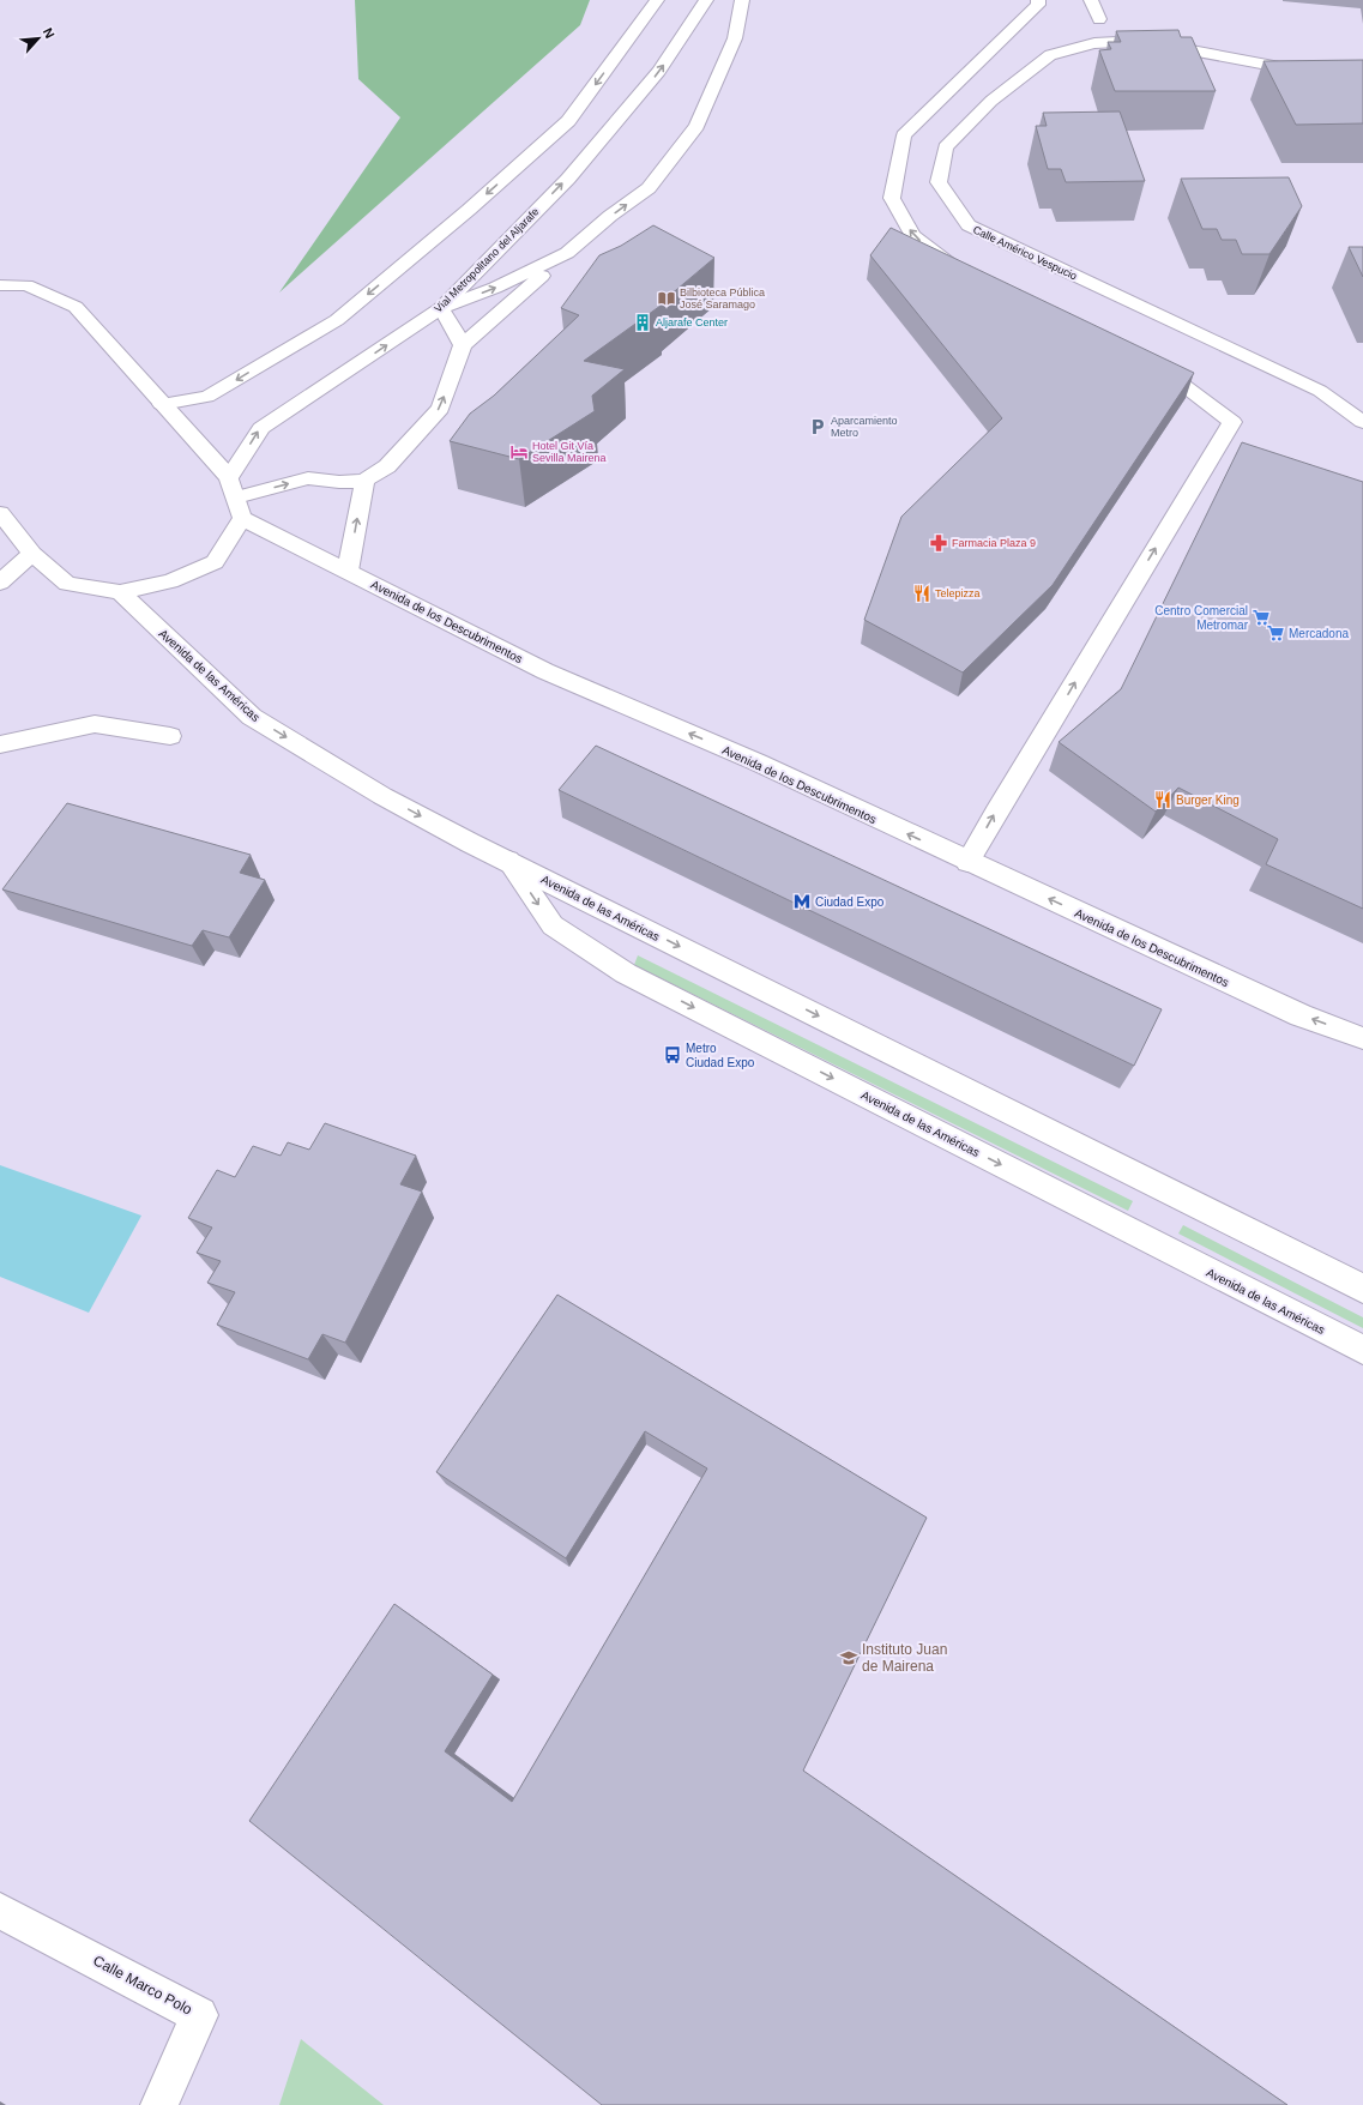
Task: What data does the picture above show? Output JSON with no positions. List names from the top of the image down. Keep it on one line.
{"streets":{"street":["Calle Américo Vespucio","Vial Metropolitano del Aljarafe","Avenida de los Descubrimentos","Avenida de las Américas","Calle Marco Polo"]},"one_way":["Avenida de los Descubrimentos","Avenida de las Américas"],"places":{"library":["Bilbioteca Pública José Saramago"],"building":["Aljarafe Center"],"parking":["Aparcamiento Metro"],"hotel":["Hotel Git Vía Sevilla Mairena"],"pharmacy":["Farmacia Plaza 9"],"restaurant":["Telepizza","Burger King"],"supermarket":["Centro Comercial Metromar","Mercadona"],"metro station":["Ciudad Expo"],"bus stop":["Metro Ciudad Expo"],"school or university":["Instituto Juan de Mairena"]},"north":"top right"}
